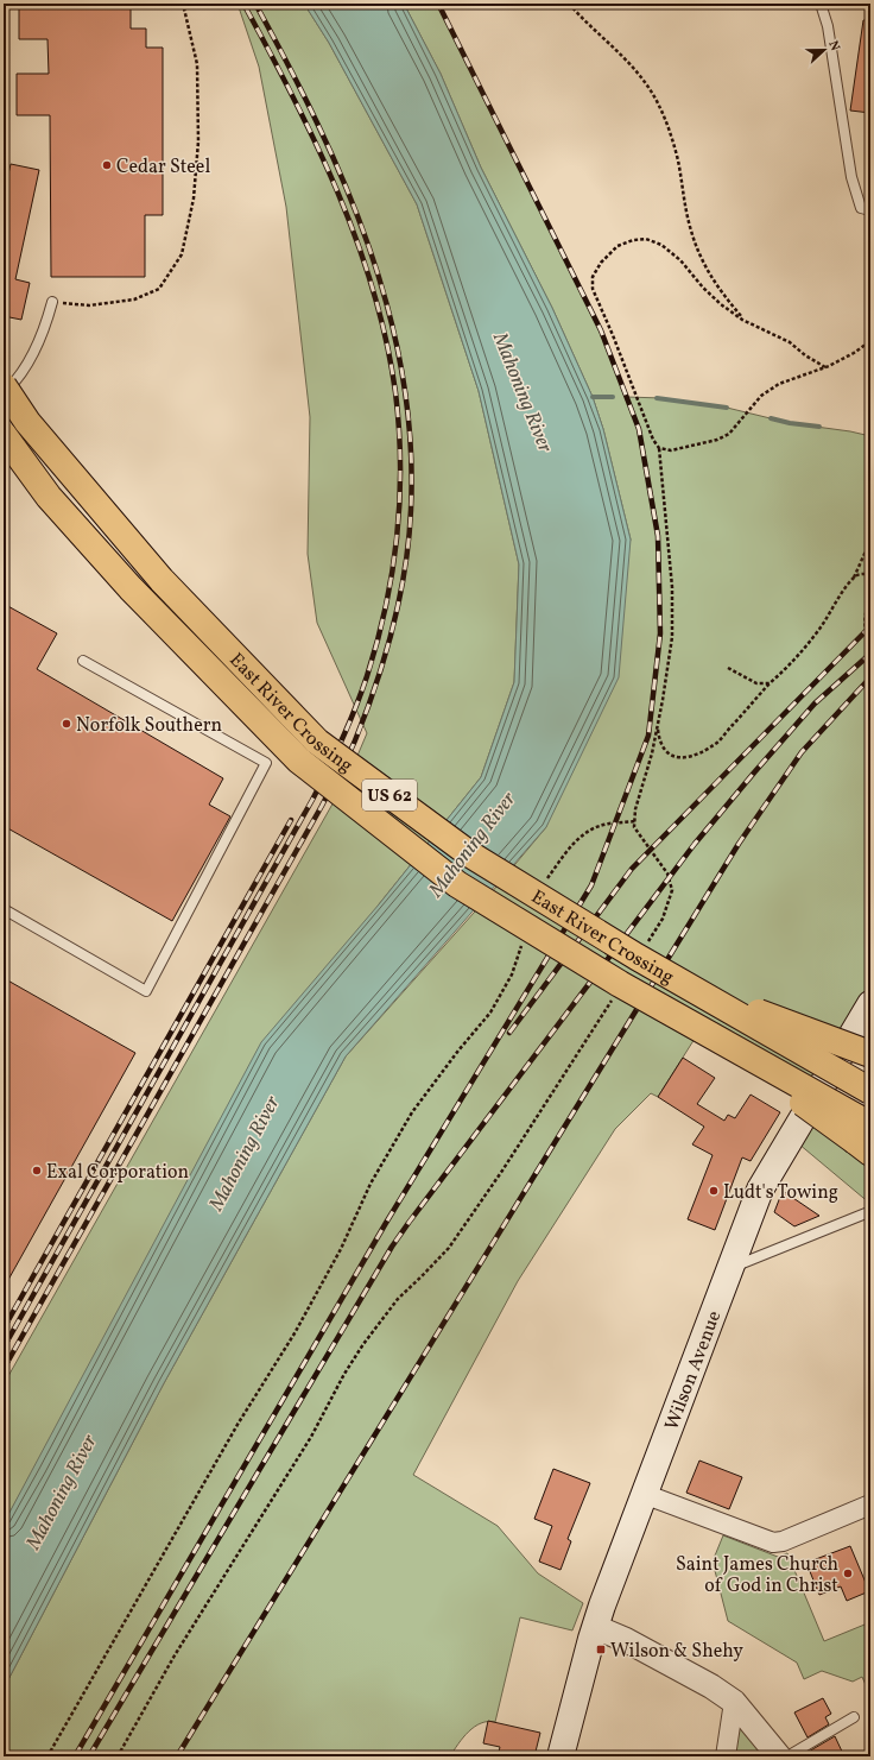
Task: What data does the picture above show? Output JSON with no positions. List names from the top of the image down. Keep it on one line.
{"streets":{"highway":["East River Crossing","US 62"],"main road":["Wilson Avenue"]},"water":["Mahoning River"],"places":{"other":["Cedar Steel","Norfolk Southern","Exal Corporation","Ludt's Towing","Saint James Church of God in Christ"],"transit":["Wilson & Shehy"]},"north":"right"}
